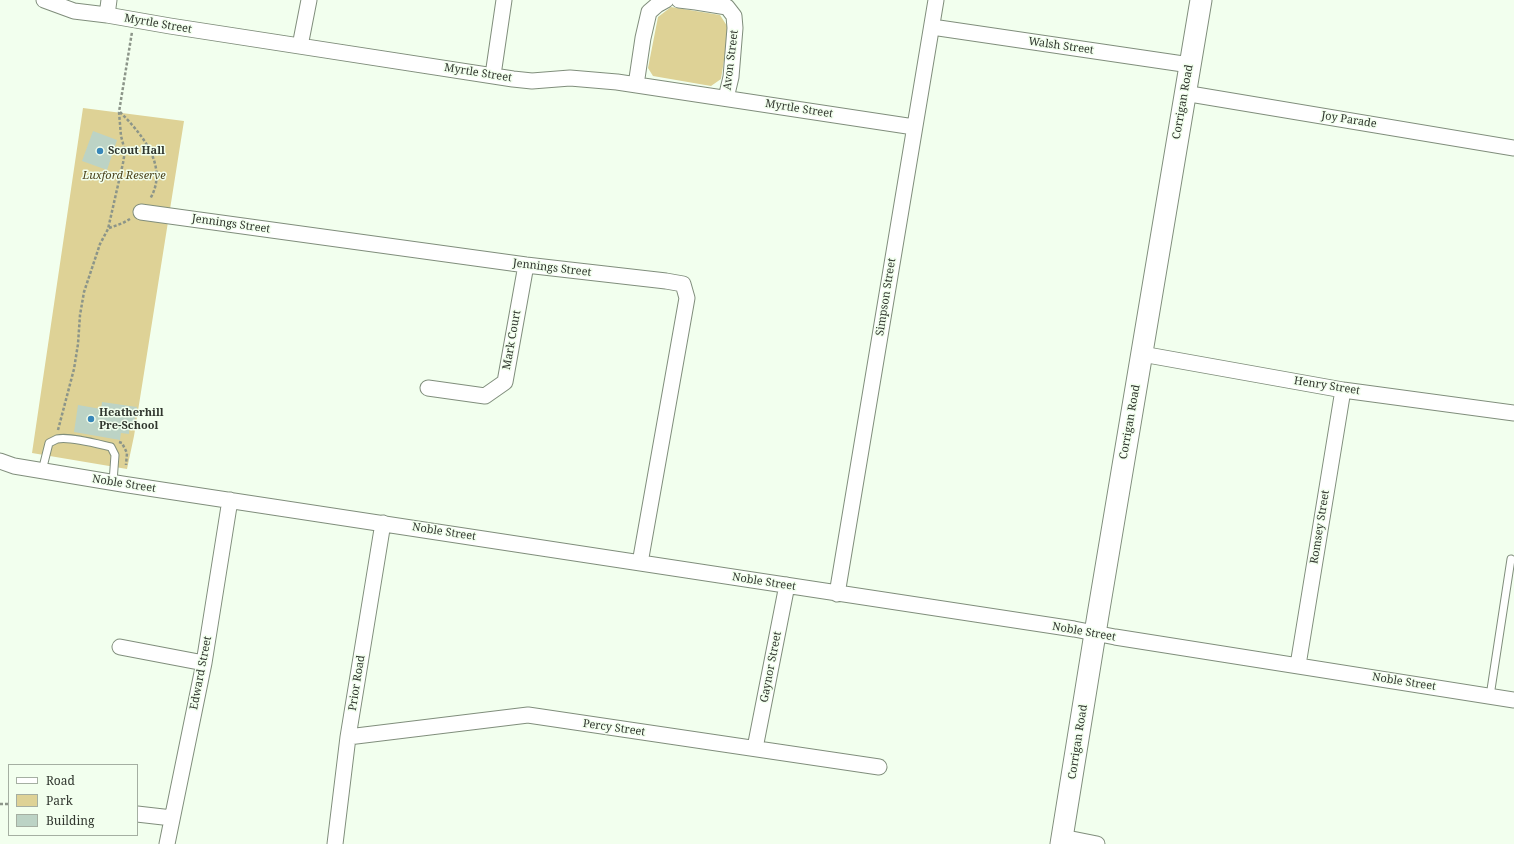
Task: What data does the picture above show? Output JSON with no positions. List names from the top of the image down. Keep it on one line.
{"streets":{"main road":["Corrigan Road"],"street":["Myrtle Street","Walsh Street","Avon Street","Joy Parade","Jennings Street","Simpson Street","Mark Court","Henry Street","Noble Street","Romsey Street","Gaynor Street","Edward Street","Prior Road","Percy Street"]},"crossings":[["Myrtle Street","Avon Street"],["Myrtle Street","Simpson Street"],["Walsh Street","Corrigan Road"],["Walsh Street","Simpson Street"],["Corrigan Road","Joy Parade"],["Corrigan Road","Henry Street"],["Corrigan Road","Noble Street"],["Jennings Street","Mark Court"],["Jennings Street","Noble Street"],["Simpson Street","Noble Street"],["Henry Street","Romsey Street"],["Noble Street","Romsey Street"],["Noble Street","Gaynor Street"],["Noble Street","Edward Street"],["Noble Street","Prior Road"],["Gaynor Street","Percy Street"],["Prior Road","Percy Street"]],"parks":["Luxford Reserve"],"places":["Scout Hall","Heatherhill Pre-School"],"legend":["Road","Park","Building"]}
